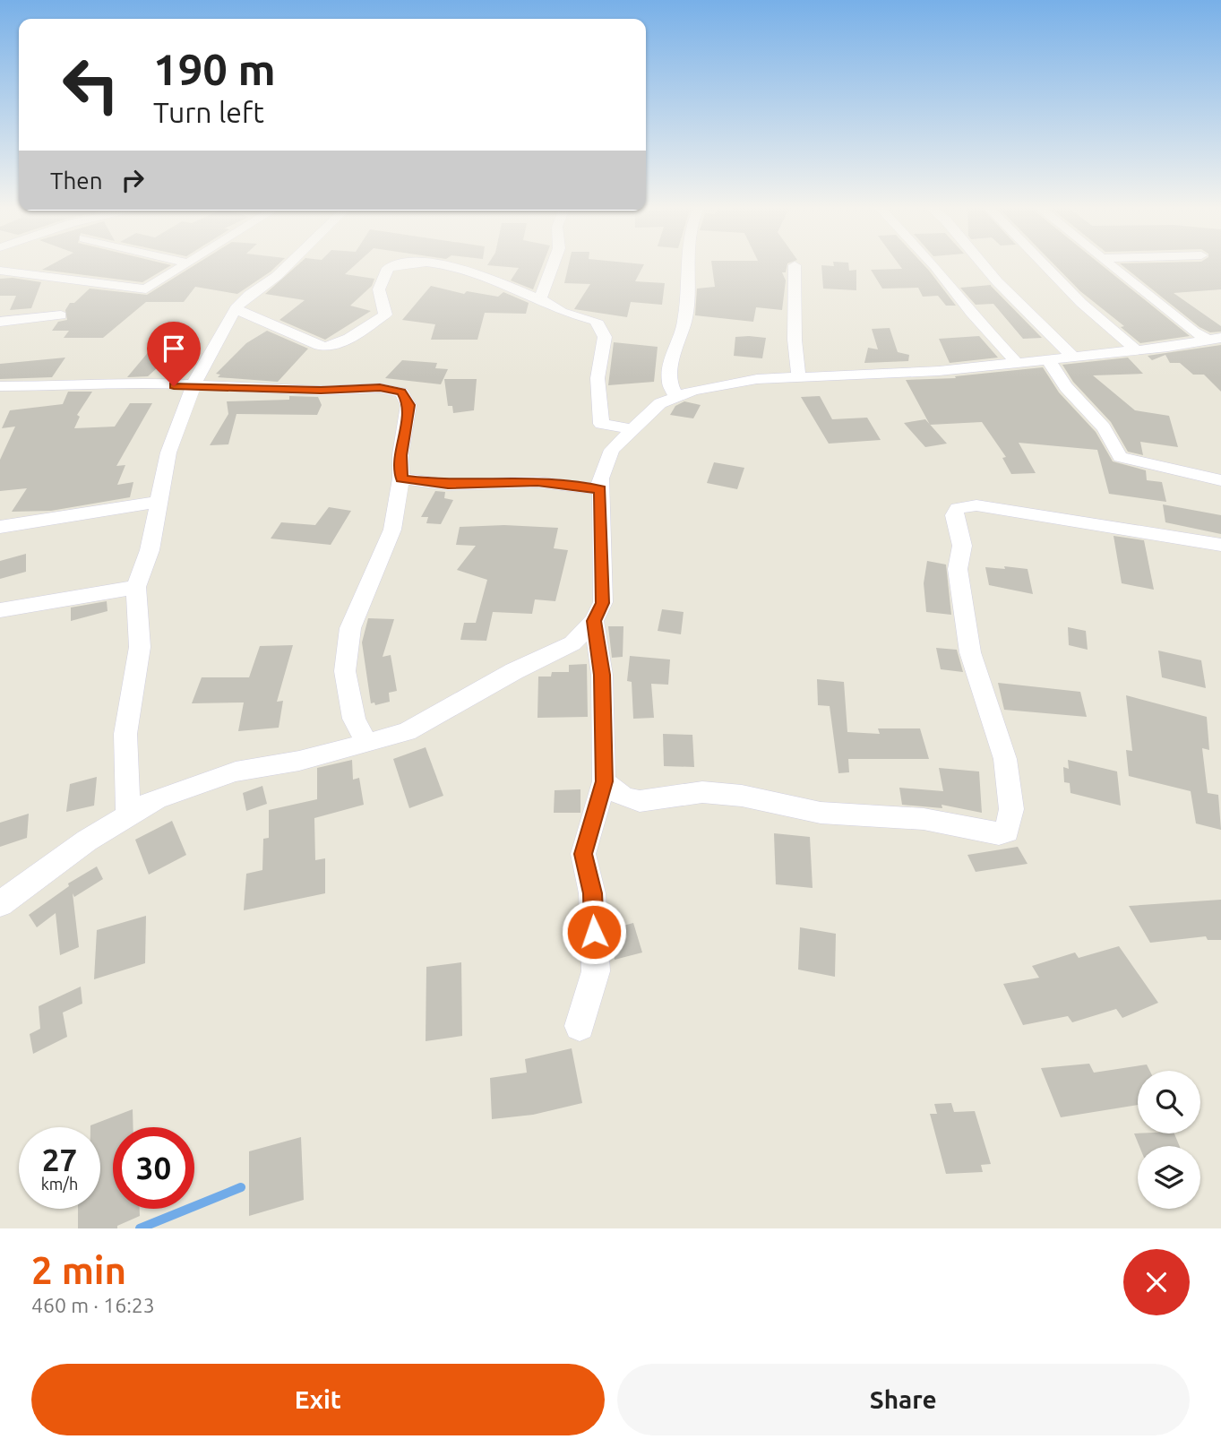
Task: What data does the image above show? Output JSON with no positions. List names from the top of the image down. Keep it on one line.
{"page":{"turn":["190 m","Turn left"],"then":"Then","speed":"27 km/h","limit":"30","heading":["2 min","460 m · 16:23"],"buttons":["Exit","Share"]}}
